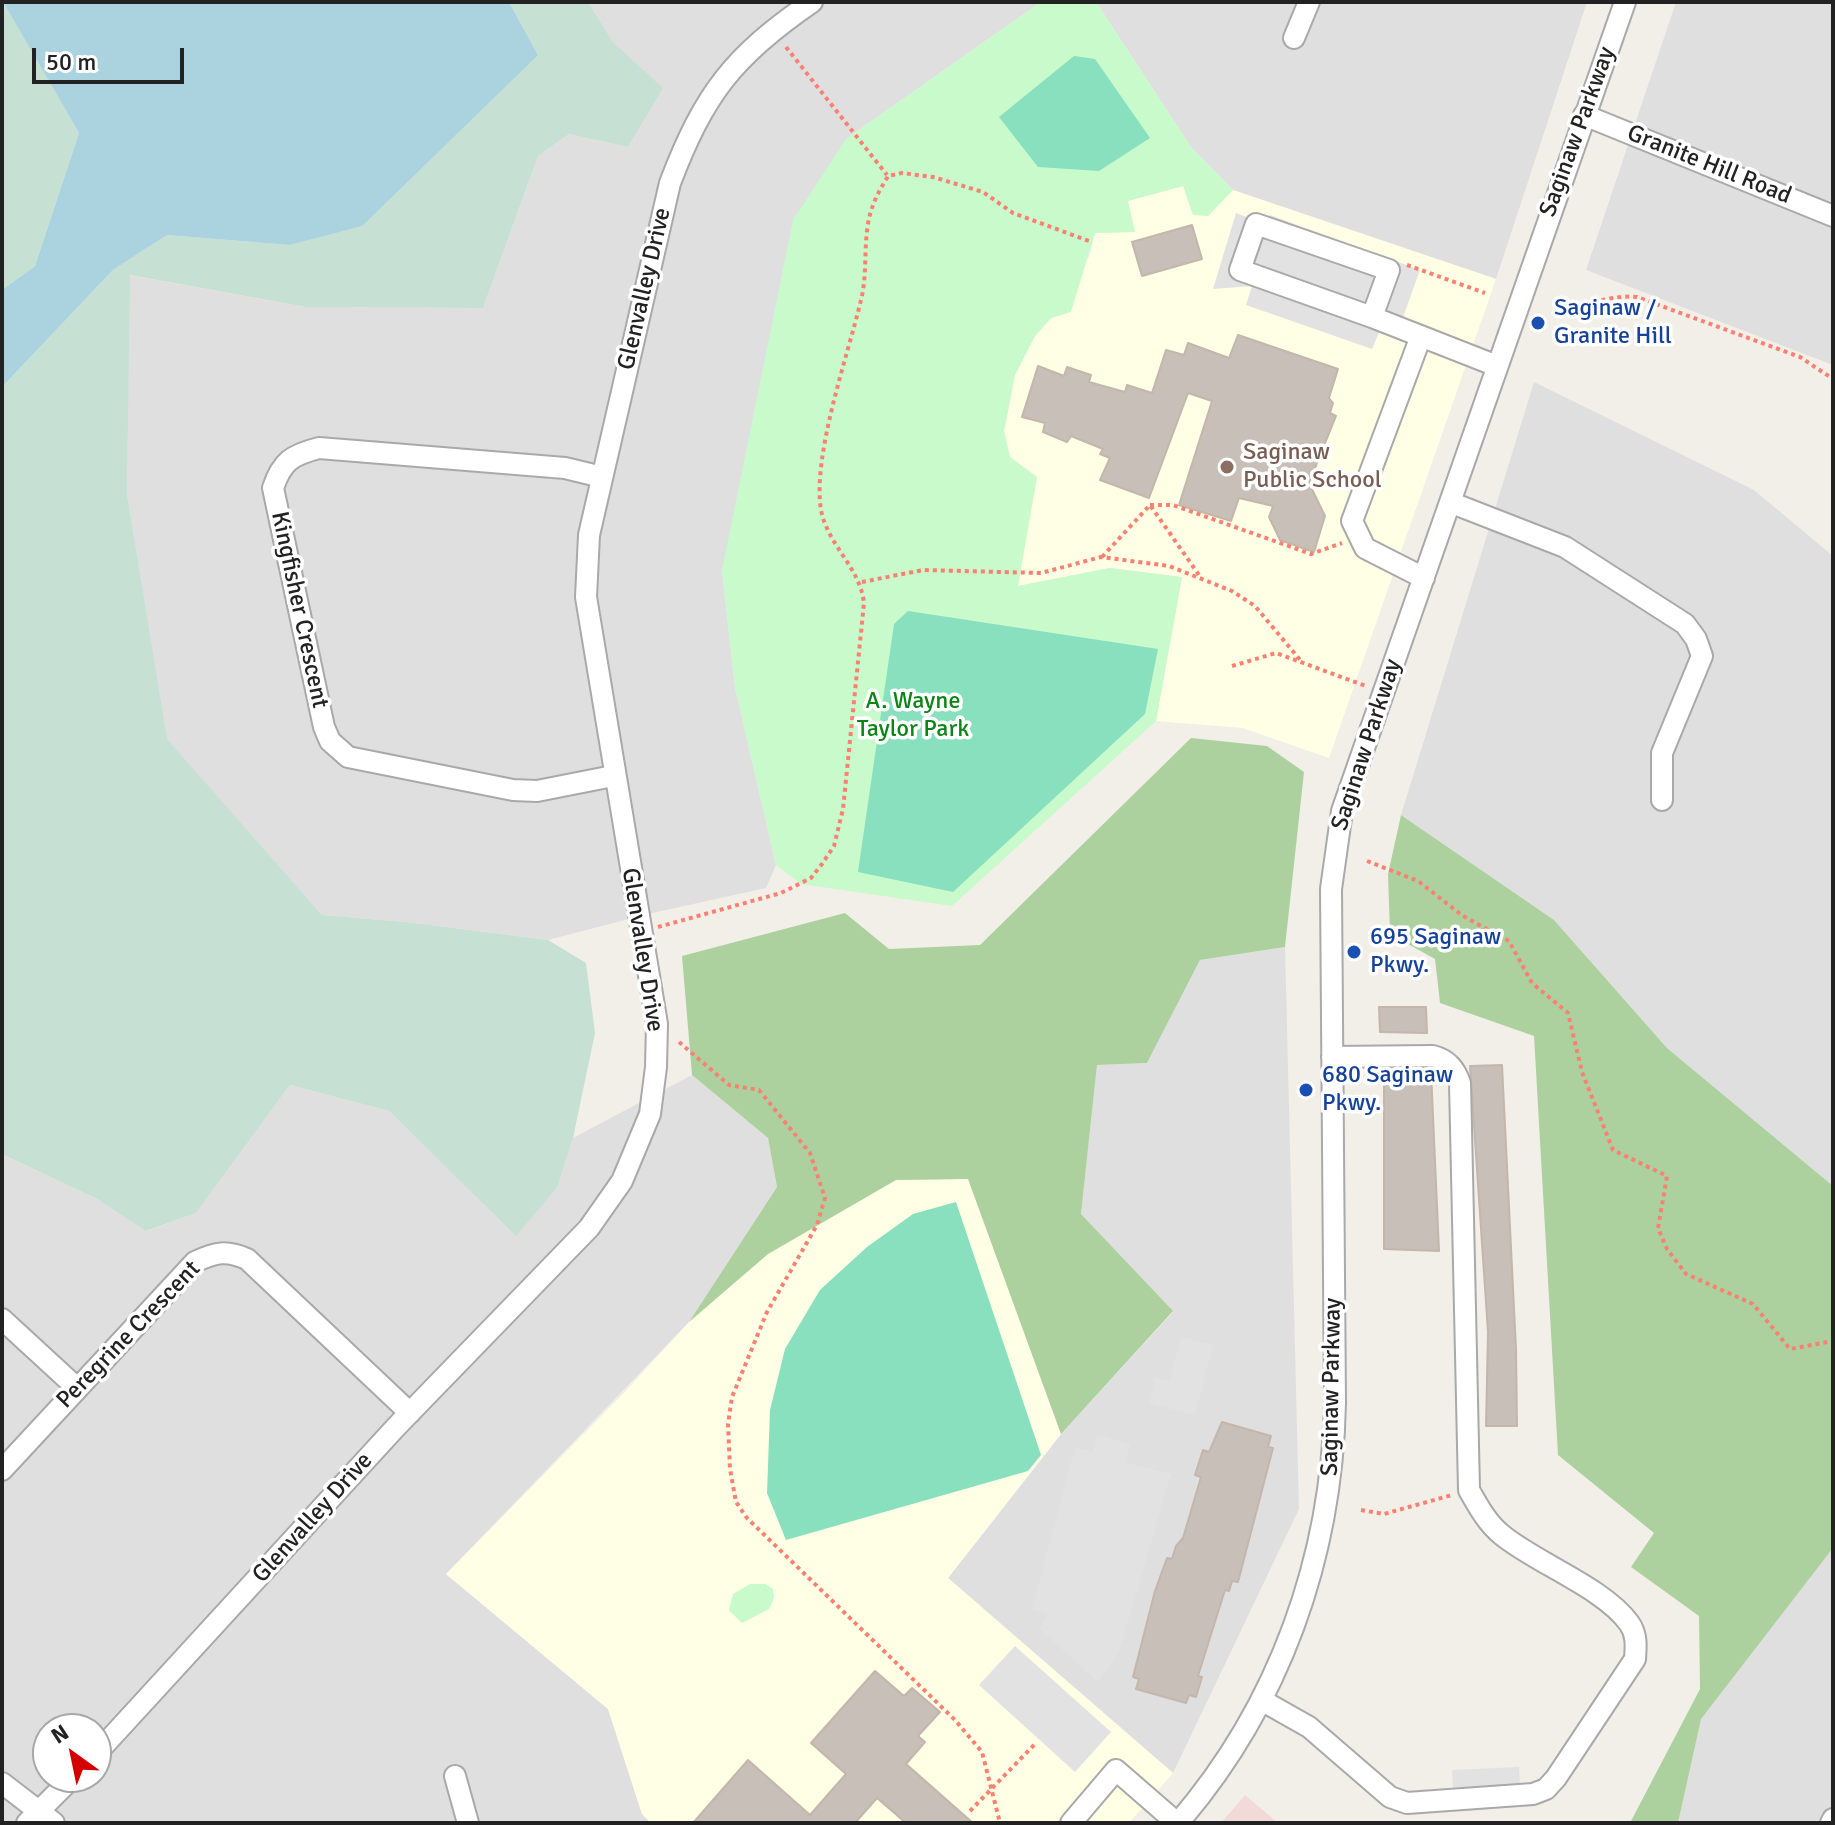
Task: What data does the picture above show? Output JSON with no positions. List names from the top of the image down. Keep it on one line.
{"streets":{"street":["Saginaw Parkway","Granite Hill Road","Glenvalley Drive","Kingfisher Crescent","Peregrine Crescent"]},"crossings":[["Saginaw Parkway","Granite Hill Road"],["Glenvalley Drive","Kingfisher Crescent"],["Glenvalley Drive","Peregrine Crescent"]],"parks":["A. Wayne Taylor Park"],"places":["Saginaw / Granite Hill","Saginaw Public School","695 Saginaw Pkwy.","680 Saginaw Pkwy."],"scale_bar":"50 m","north":"top left"}
